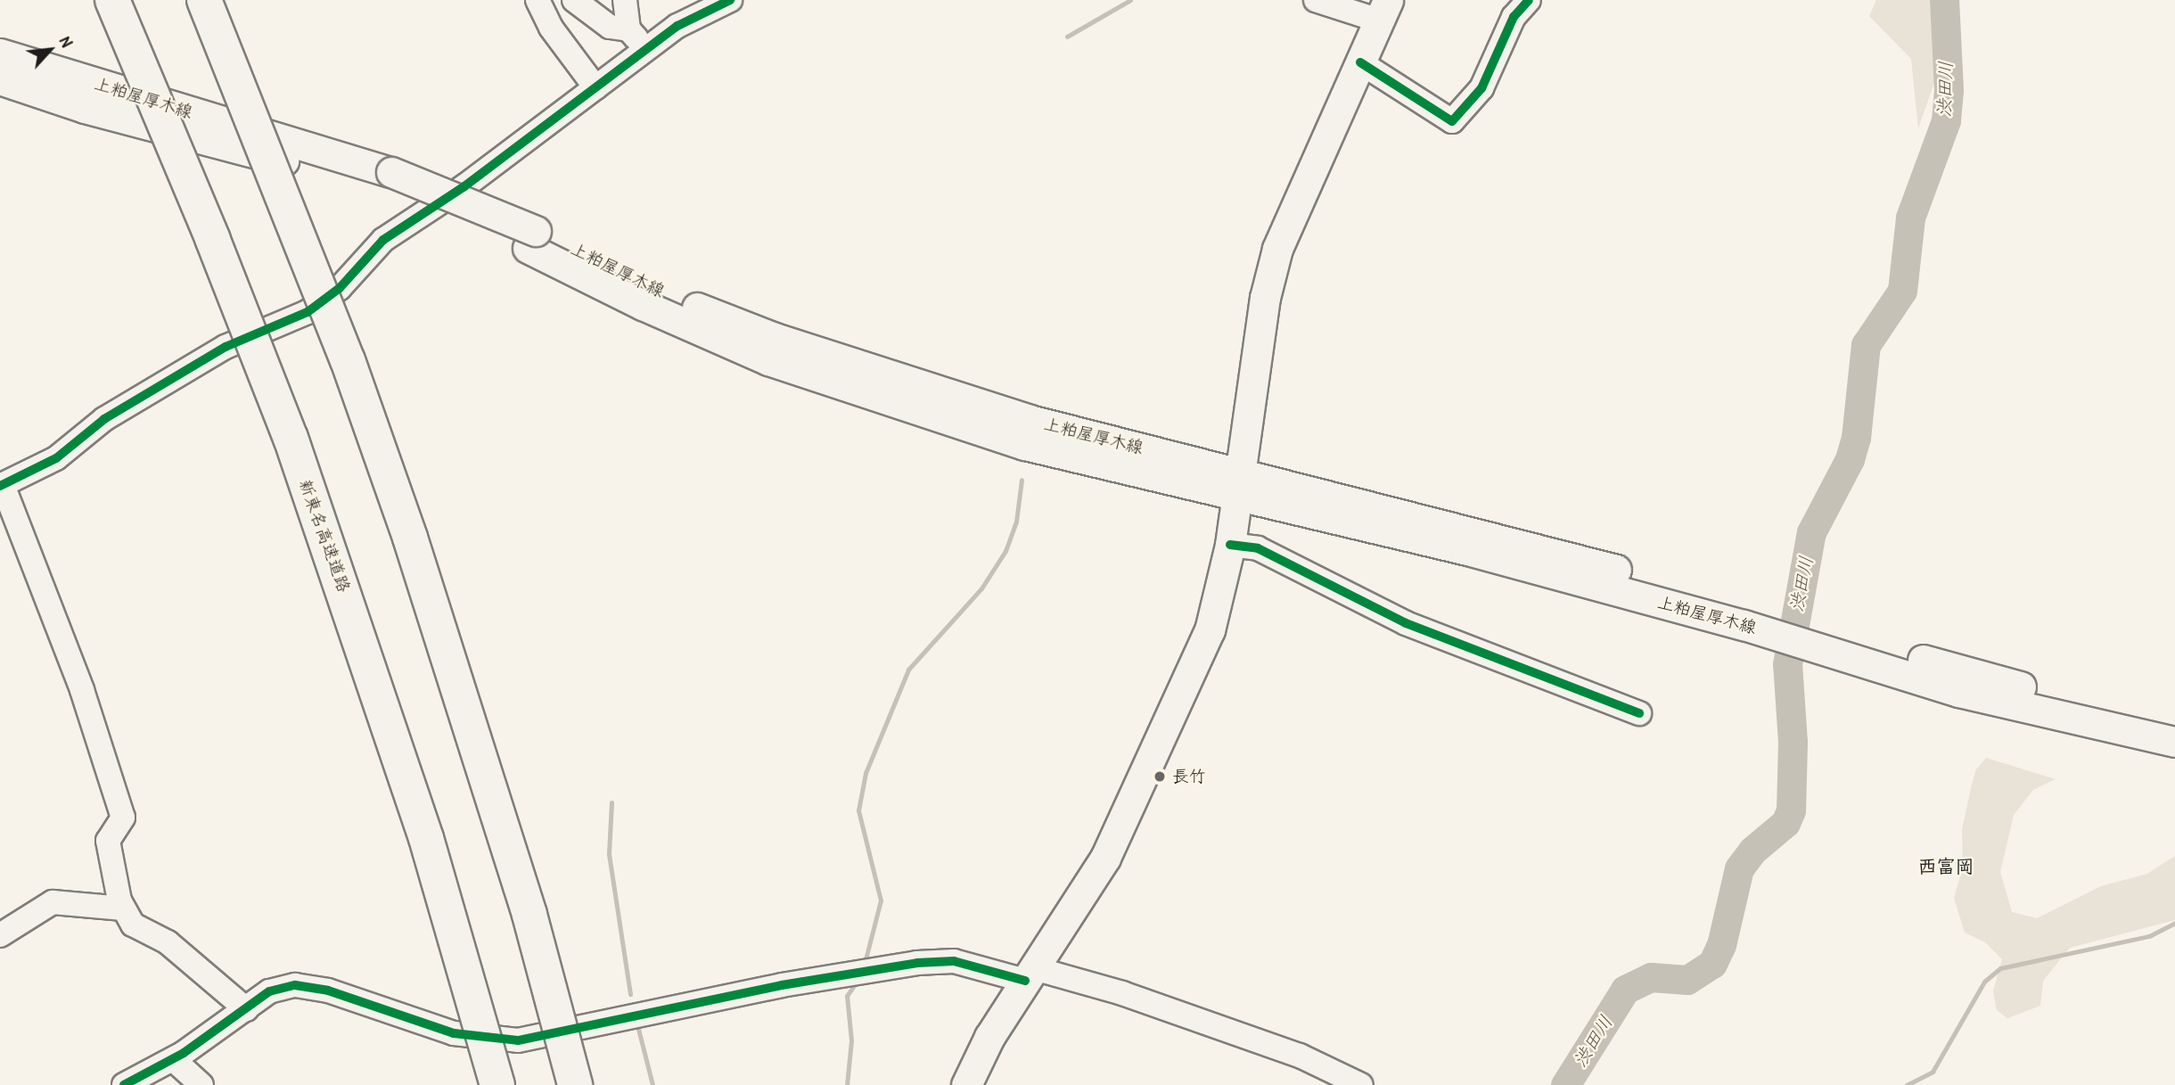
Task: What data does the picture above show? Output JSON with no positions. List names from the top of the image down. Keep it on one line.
{"streets":{"highway":["新東名高速道路"],"main road":["上粕屋厚木線"]},"districts":["西富岡"],"water":["渋田川"],"places":["長竹"],"north":"top right"}
